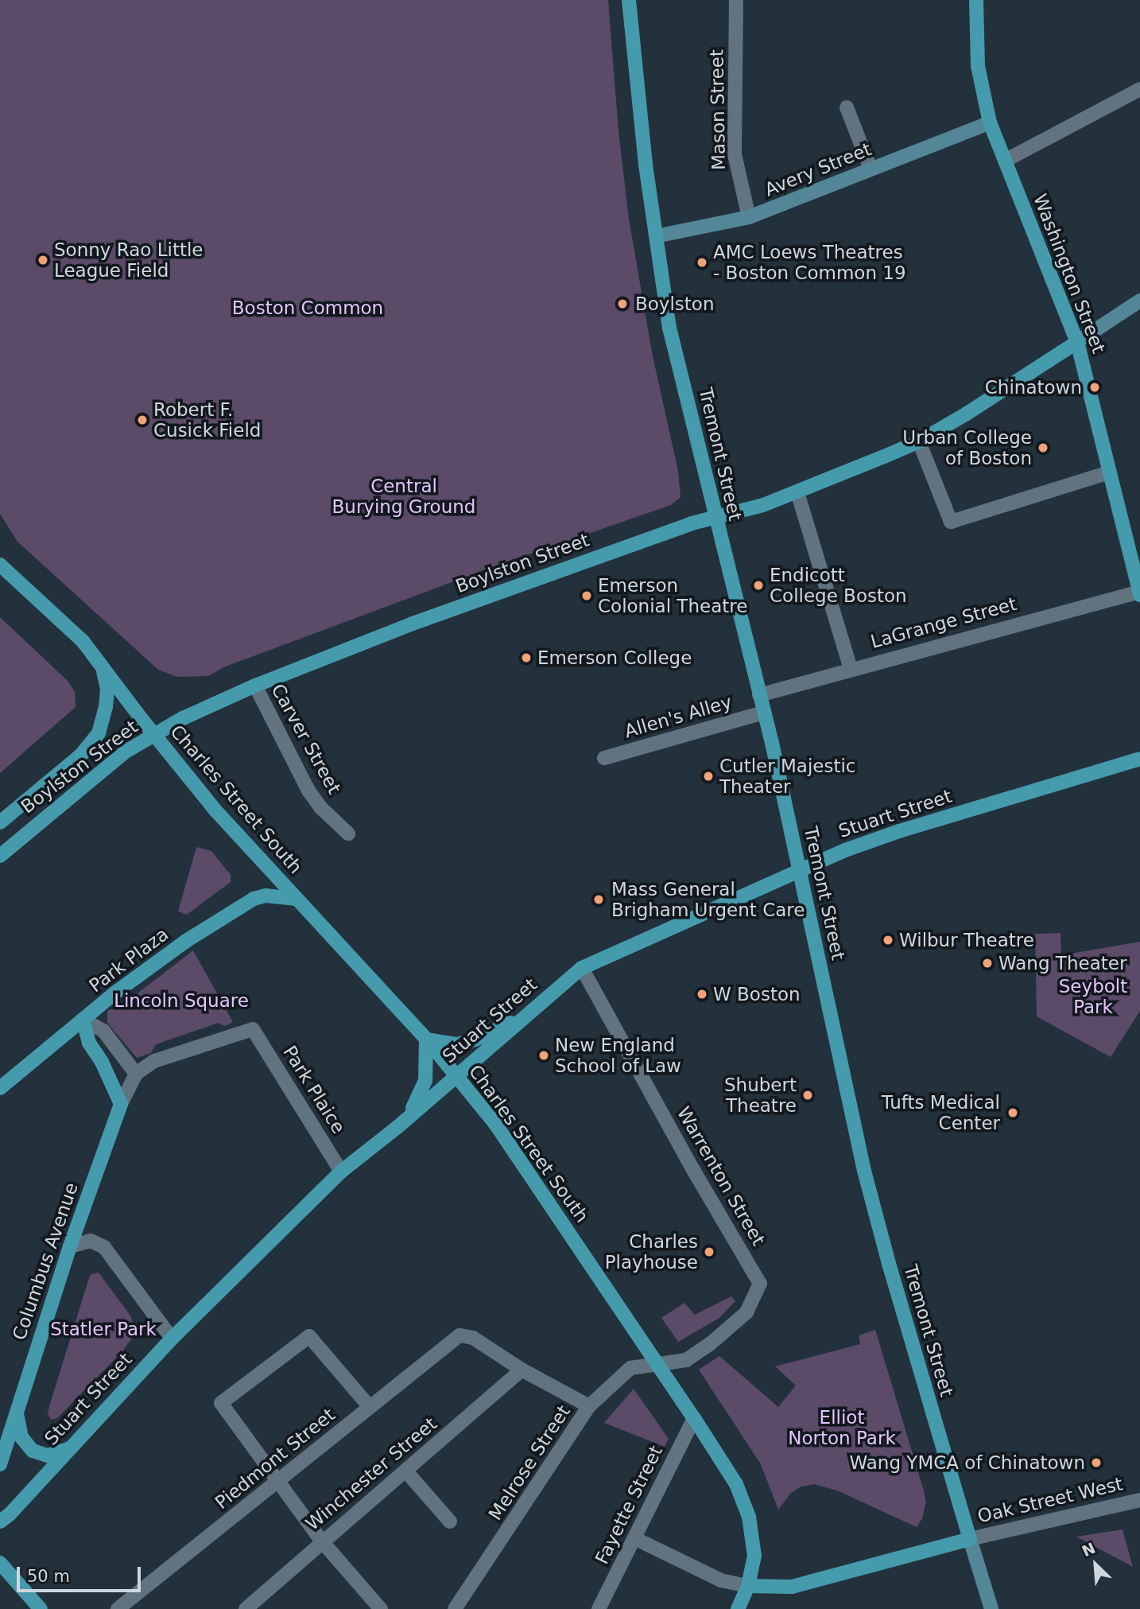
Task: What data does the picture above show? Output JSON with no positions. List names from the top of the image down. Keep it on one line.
{"streets":{"main road":["Avery Street","Washington Street","Tremont Street","Boylston Street","Charles Street South","Stuart Street","Park Plaza","Columbus Avenue"],"street":["Mason Street","LaGrange Street","Allen's Alley","Carver Street","Park Plaice","Warrenton Street","Piedmont Street","Melrose Street","Winchester Street","Oak Street West","Fayette Street"]},"crossings":[["Mason Street","Avery Street"],["Avery Street","Washington Street"],["Avery Street","Tremont Street"],["Washington Street","Boylston Street"],["Washington Street","LaGrange Street"],["Tremont Street","Boylston Street"],["Tremont Street","LaGrange Street"],["Tremont Street","Allen's Alley"],["Tremont Street","Stuart Street"],["Tremont Street","Oak Street West"],["Boylston Street","Carver Street"],["Boylston Street","Charles Street South"],["Charles Street South","Stuart Street"],["Charles Street South","Park Plaza"],["Charles Street South","Warrenton Street"],["Charles Street South","Melrose Street"],["Charles Street South","Fayette Street"],["Stuart Street","Park Plaice"],["Stuart Street","Warrenton Street"],["Park Plaice","Columbus Avenue"],["Warrenton Street","Melrose Street"],["Piedmont Street","Winchester Street"]],"parks":["Boston Common","Central Burying Ground","Seybolt Park","Lincoln Square","Statler Park","Elliot Norton Park"],"places":["Sonny Rao Little League Field","AMC Loews Theatres - Boston Common 19","Boylston","Chinatown","Robert F. Cusick Field","Urban College of Boston","Endicott College Boston","Emerson Colonial Theatre","Emerson College","Cutler Majestic Theater","Mass General Brigham Urgent Care","Wilbur Theatre","Wang Theater","W Boston","New England School of Law","Shubert Theatre","Tufts Medical Center","Charles Playhouse","Wang YMCA of Chinatown"],"scale_bar":"50 m","north":"top left"}
